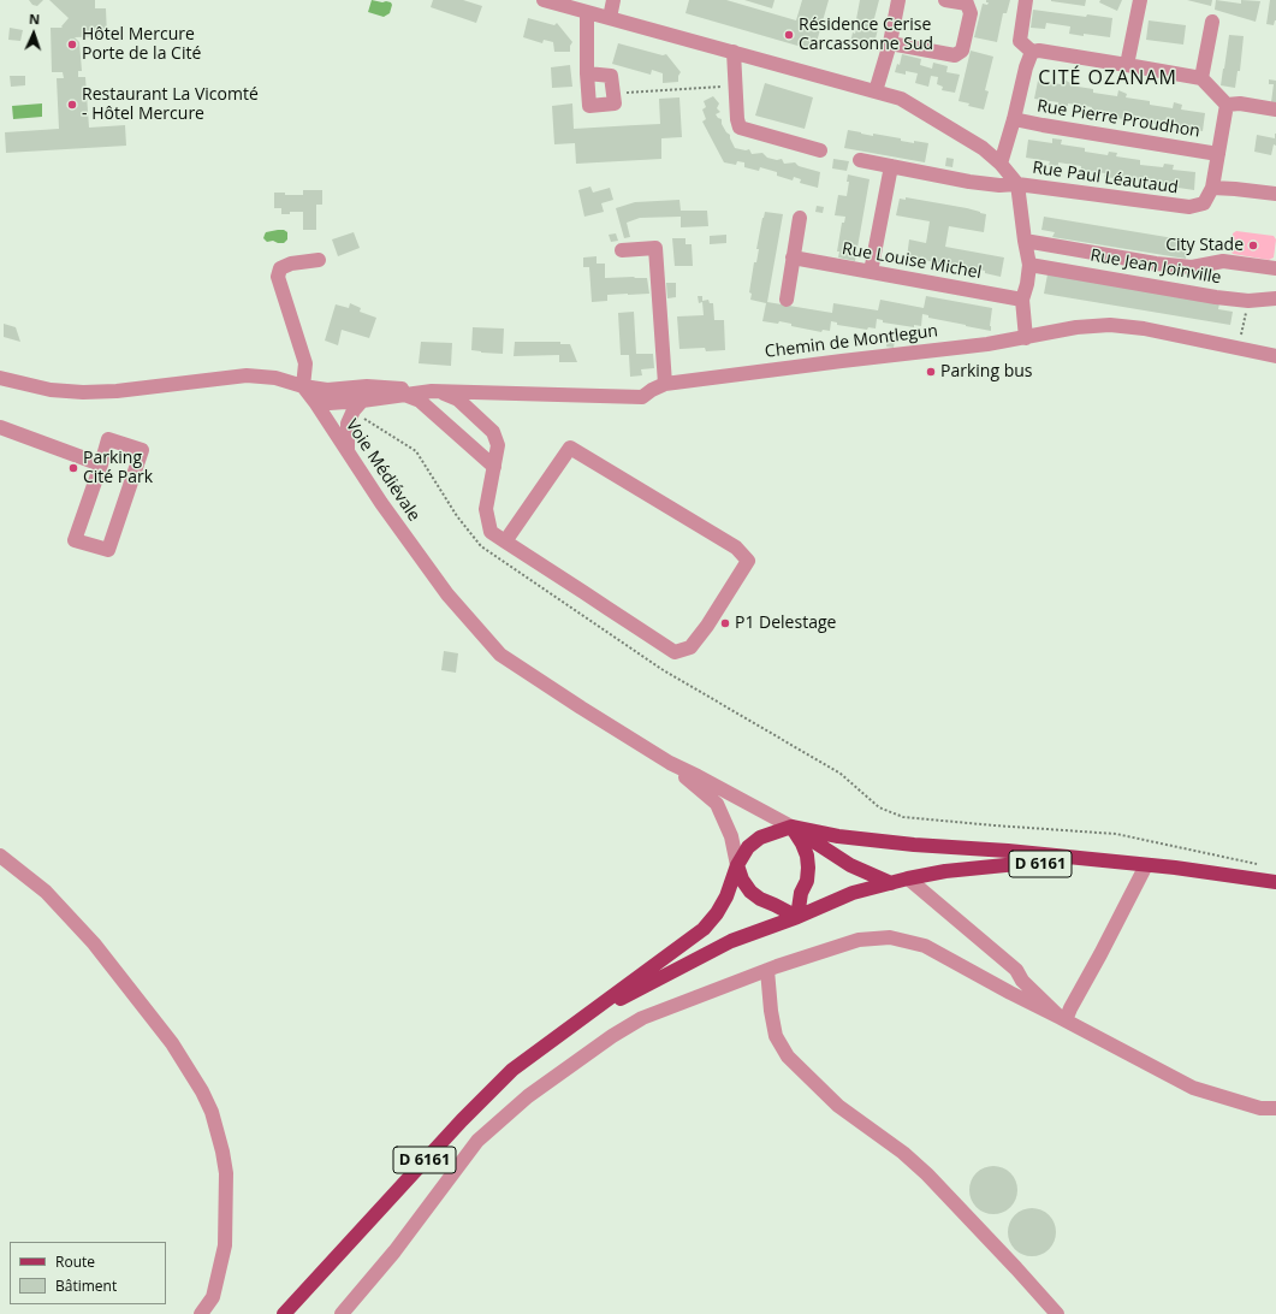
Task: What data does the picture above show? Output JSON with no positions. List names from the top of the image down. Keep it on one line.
{"streets":{"main road":["D 6161"],"street":["Rue Pierre Proudhon","Rue Paul Léautaud","Rue Louise Michel","Rue Jean Joinville","Chemin de Montlegun","Voie Médiévale"]},"crossings":[["Chemin de Montlegun","Voie Médiévale"]],"districts":["CITÉ OZANAM"],"places":["Résidence Cerise Carcassonne Sud","Hôtel Mercure Porte de la Cité","Restaurant La Vicomté - Hôtel Mercure","City Stade","Parking bus","Parking Cité Park","P1 Delestage"],"legend":["Route","Bâtiment"],"north":"top"}
